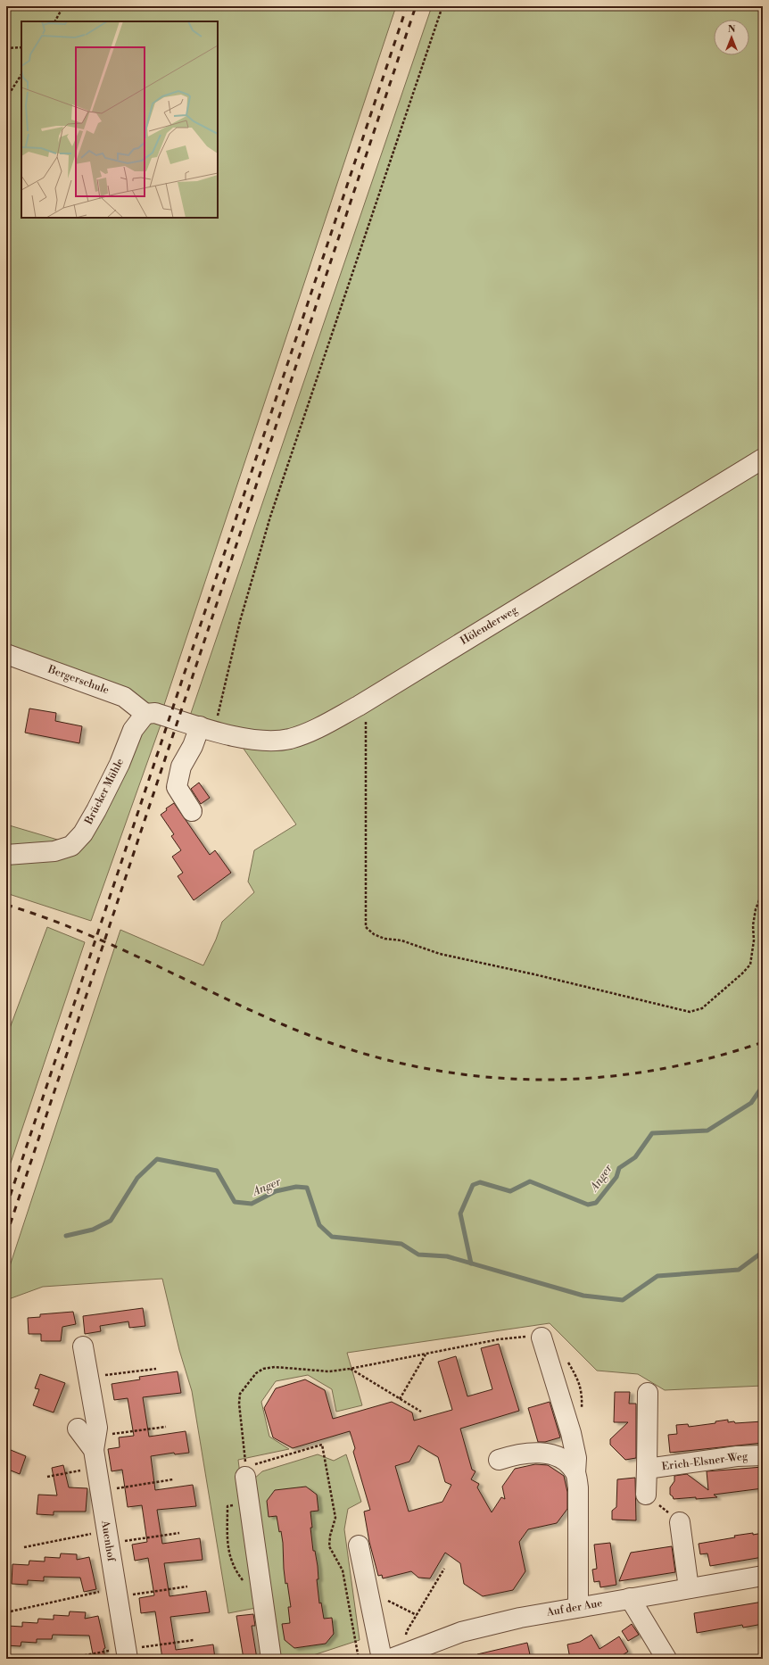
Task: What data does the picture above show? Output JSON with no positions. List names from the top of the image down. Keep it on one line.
{"streets":{"street":["Hölenderweg","Bergerschule","Brücker Mühle","Erich-Elsner-Weg","Auenhof","Auf der Aue"]},"crossings":[["Hölenderweg","Bergerschule"],["Hölenderweg","Brücker Mühle"],["Bergerschule","Brücker Mühle"]],"water":["Anger"],"north":"top"}
